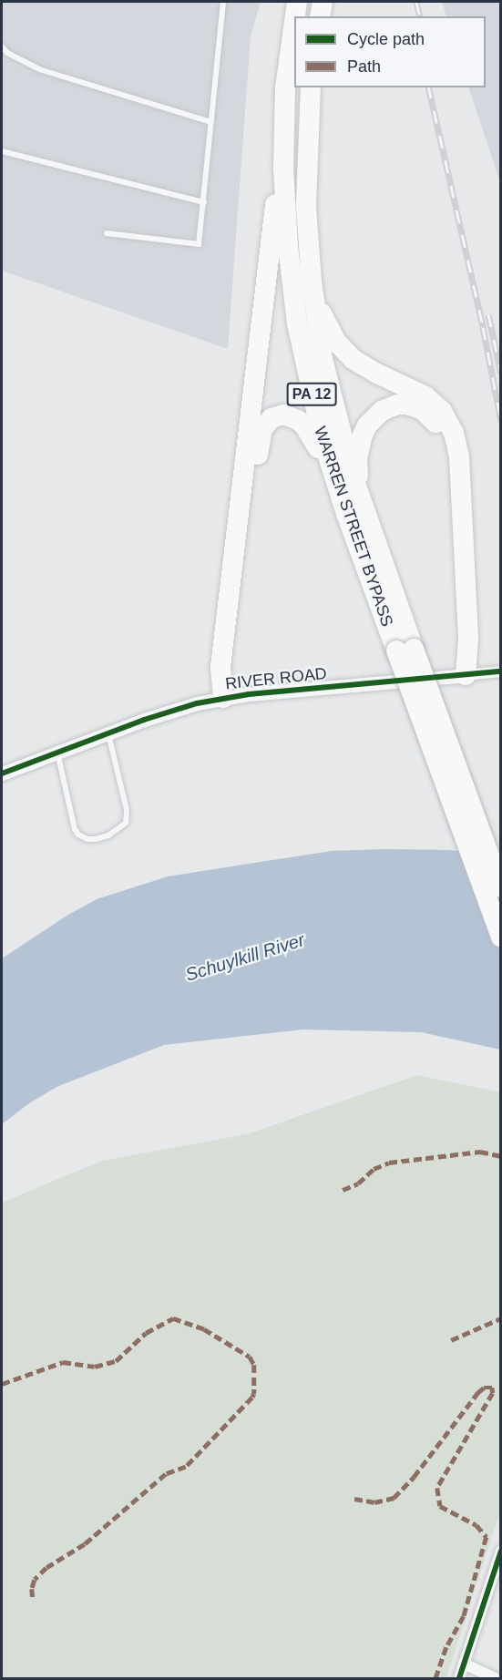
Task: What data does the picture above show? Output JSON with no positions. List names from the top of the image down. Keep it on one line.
{"streets":{"highway":["PA 12","WARREN STREET BYPASS"],"street":["RIVER ROAD"]},"water":["Schuylkill River"],"legend":["Cycle path","Path"]}
